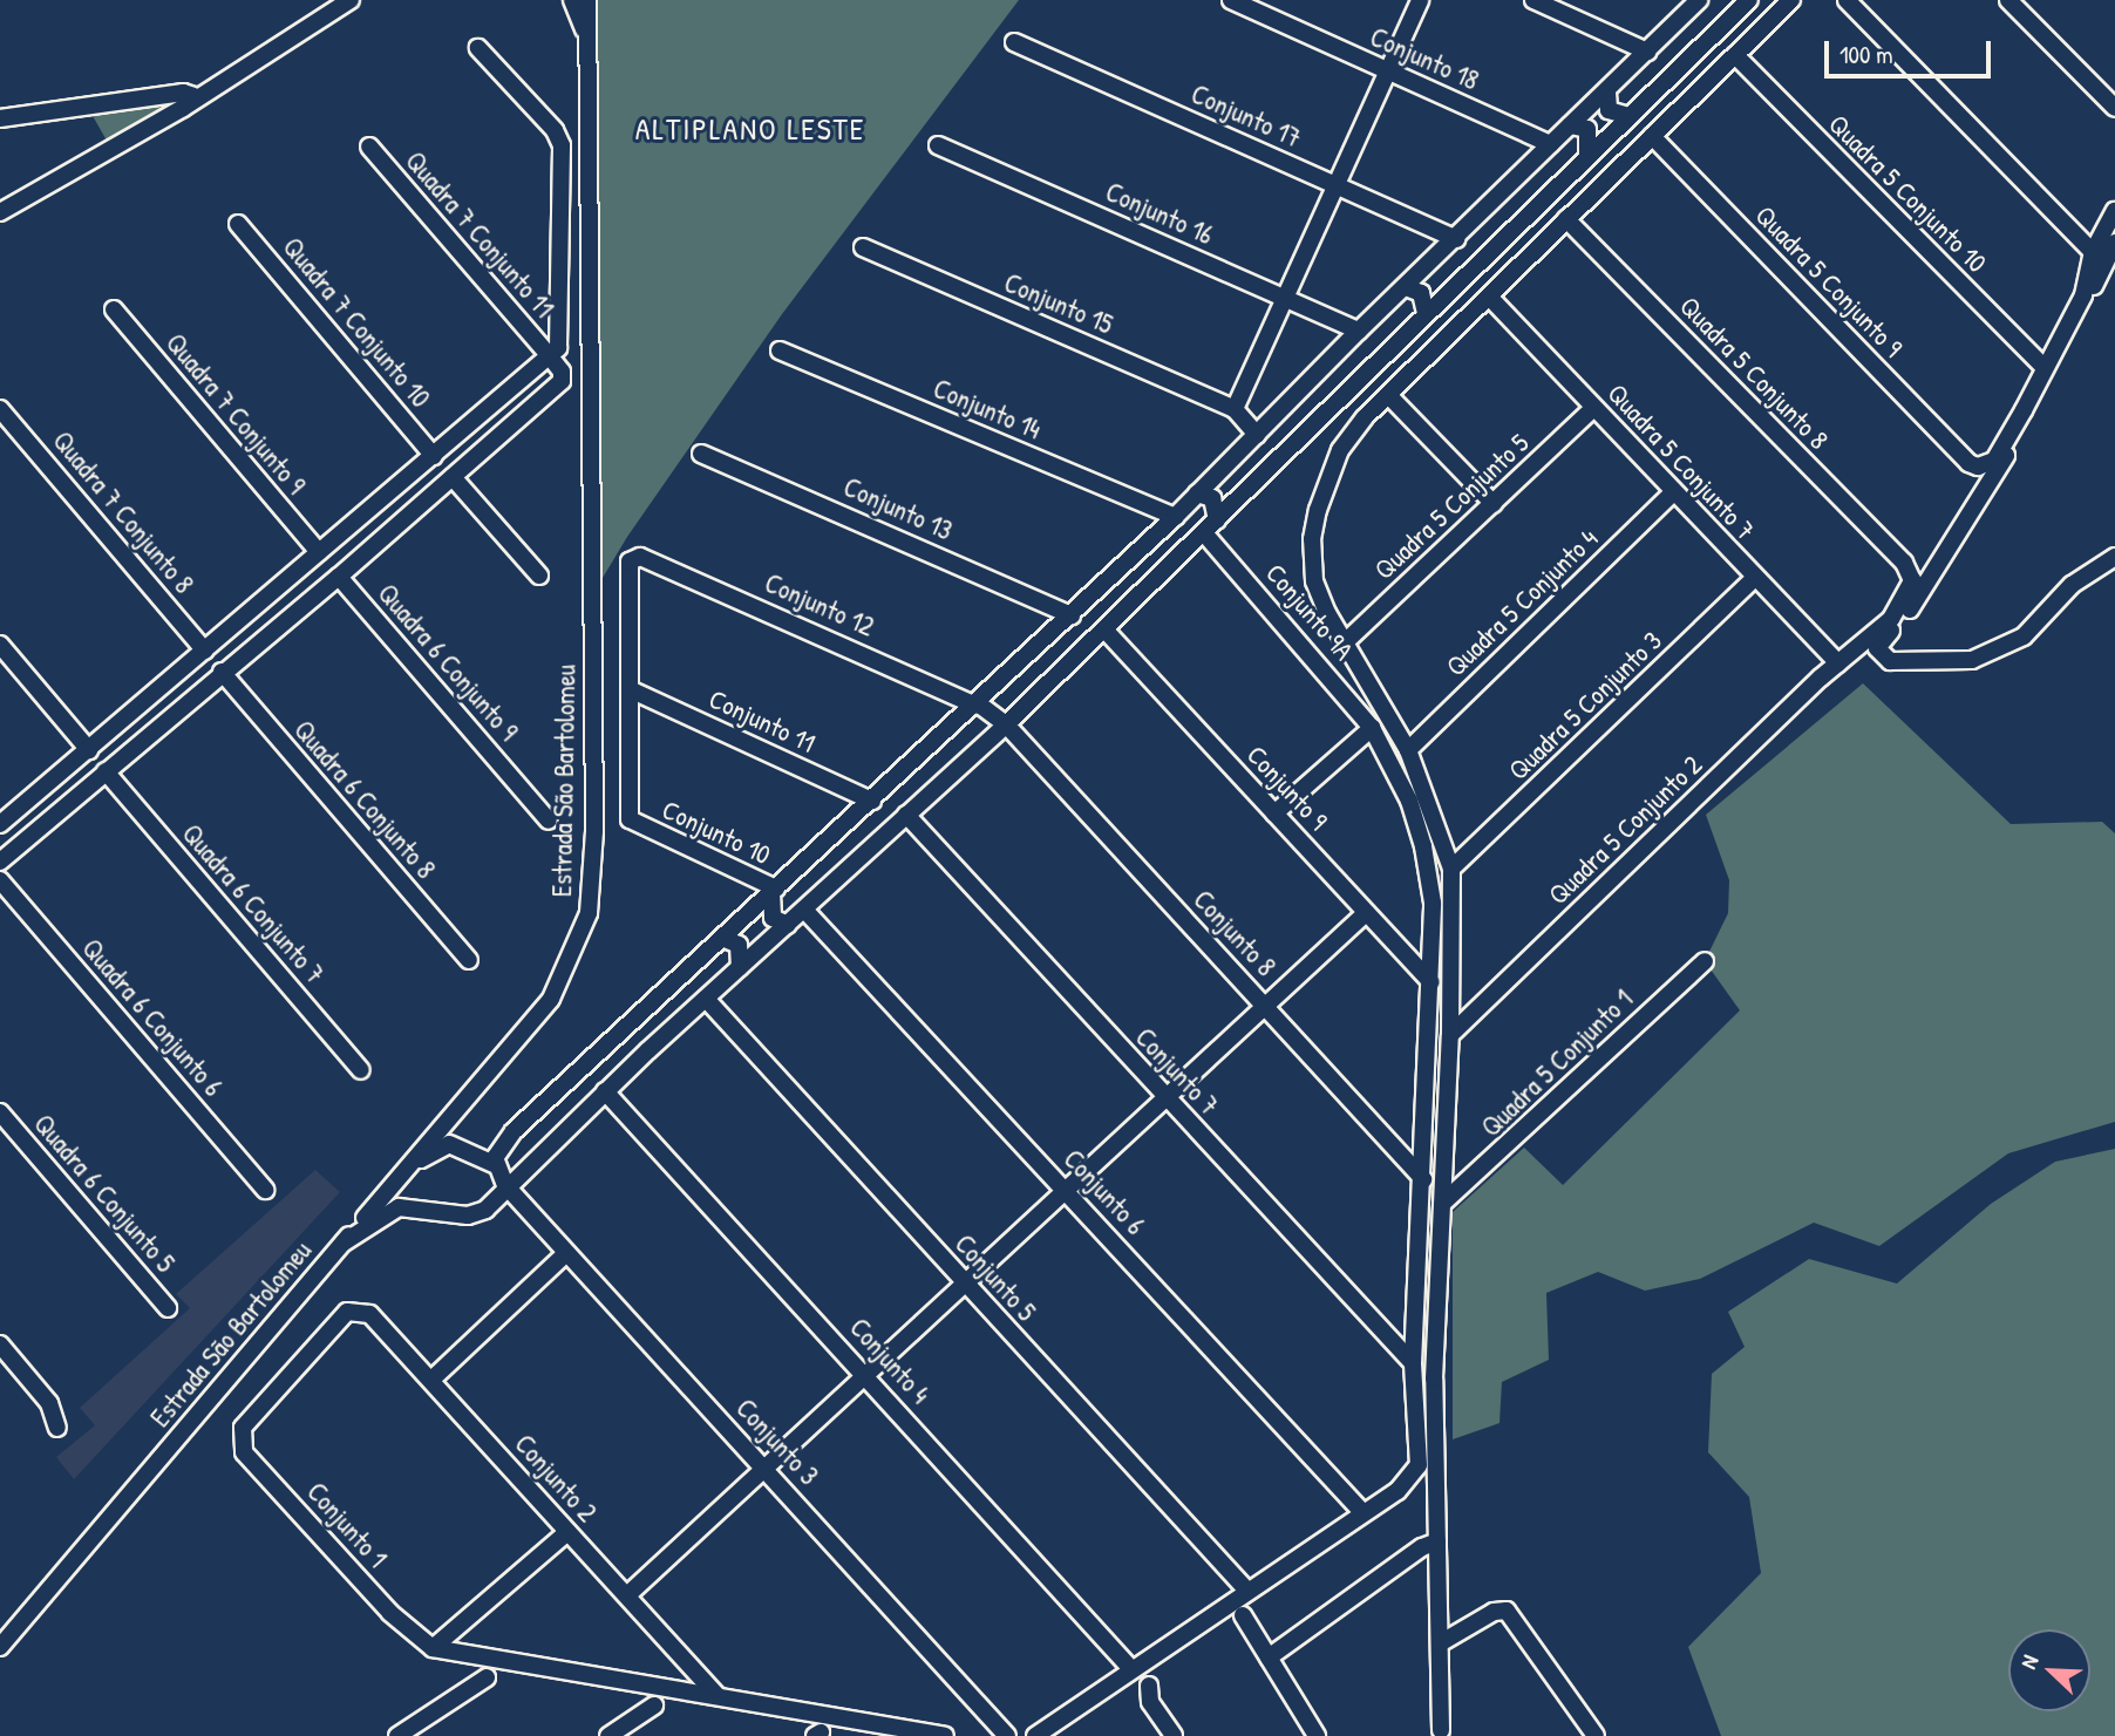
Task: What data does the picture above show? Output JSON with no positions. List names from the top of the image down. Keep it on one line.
{"streets":{"street":["Conjunto 18","Conjunto 17","Quadra 5 Conjunto 10","Conjunto 16","Quadra 7 Conjunto 11","Quadra 5 Conjunto 9","Conjunto 15","Quadra 7 Conjunto 10","Quadra 5 Conjunto 8","Conjunto 14","Quadra 7 Conjunto 9","Quadra 5 Conjunto 7","Quadra 5 Conjunto 5","Conjunto 13","Quadra 7 Conjunto 8","Quadra 5 Conjunto 4","Conjunto 12","Conjunto 9A","Quadra 6 Conjunto 9","Quadra 5 Conjunto 3","Conjunto 11","Estrada São Bartolomeu","Conjunto 9","Quadra 6 Conjunto 8","Quadra 5 Conjunto 2","Conjunto 10","Quadra 6 Conjunto 7","Conjunto 8","Quadra 6 Conjunto 6","Quadra 5 Conjunto 1","Conjunto 7","Conjunto 6","Quadra 6 Conjunto 5","Conjunto 5","Conjunto 4","Conjunto 3","Conjunto 2","Conjunto 1"]},"crossings":[["Quadra 5 Conjunto 10","Quadra 5 Conjunto 9"],["Quadra 5 Conjunto 8","Quadra 5 Conjunto 2"],["Quadra 5 Conjunto 7","Quadra 5 Conjunto 5"],["Quadra 5 Conjunto 7","Quadra 5 Conjunto 4"],["Quadra 5 Conjunto 7","Quadra 5 Conjunto 3"],["Quadra 5 Conjunto 7","Quadra 5 Conjunto 2"],["Conjunto 12","Conjunto 11"],["Conjunto 12","Conjunto 10"],["Conjunto 12","Conjunto 8"],["Conjunto 9A","Conjunto 9"],["Conjunto 9A","Conjunto 8"],["Conjunto 9A","Conjunto 7"],["Conjunto 9A","Conjunto 6"],["Conjunto 11","Conjunto 10"],["Conjunto 2","Conjunto 1"]],"districts":["ALTIPLANO LESTE"],"scale_bar":"100 m","north":"top left"}
